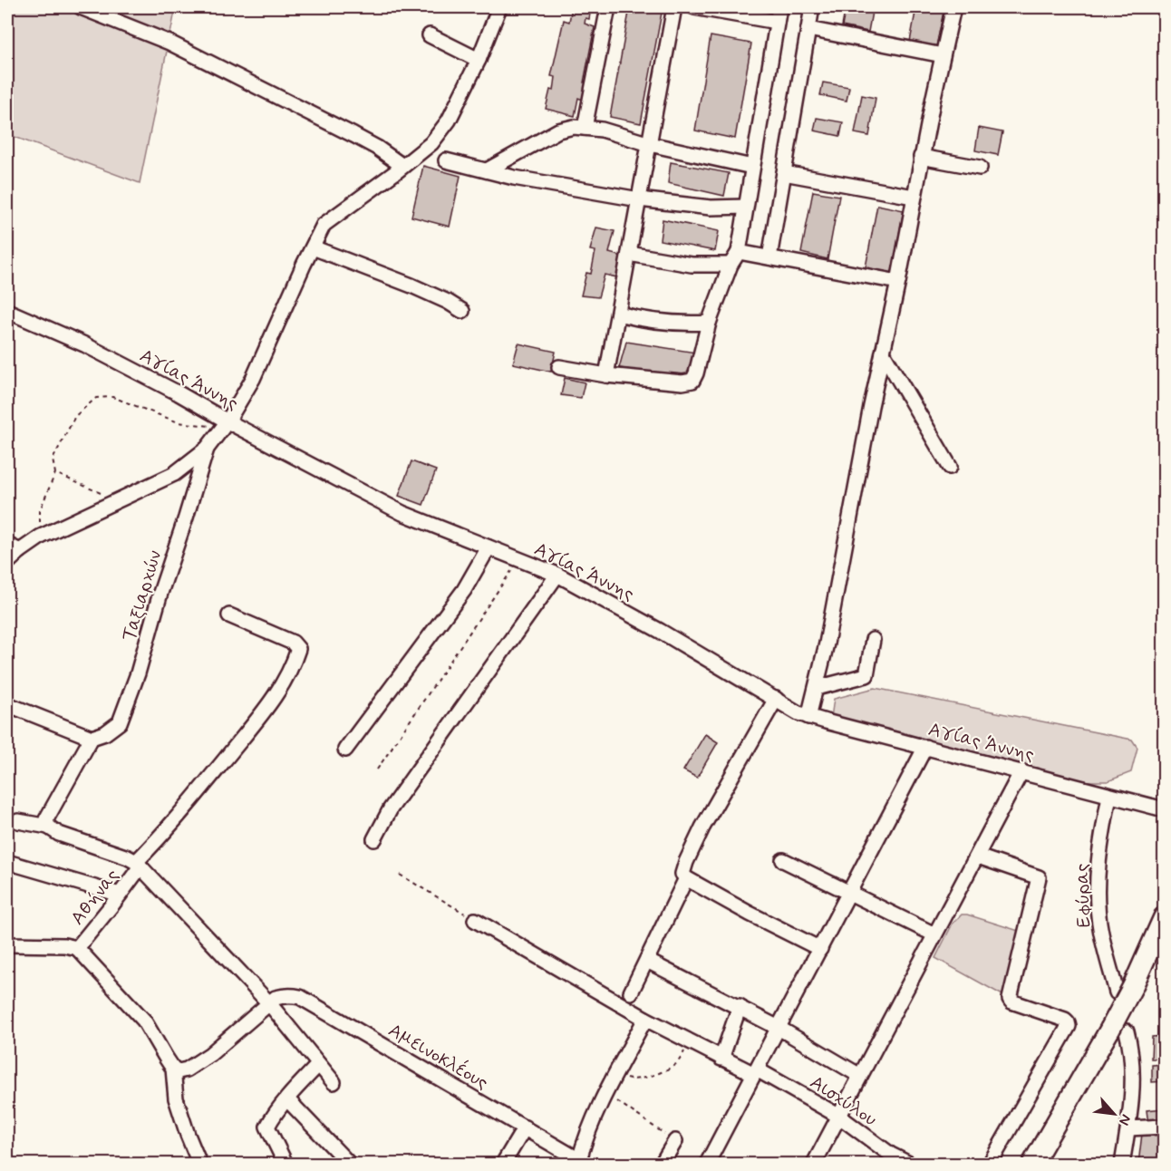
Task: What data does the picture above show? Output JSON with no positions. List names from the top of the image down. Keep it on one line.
{"streets":{"street":["Αγίας Άννης","Ταξιαρχών","Εφύρας","Αθήνας","Αμεινοκλέους","Αισχύλου"]},"crossings":[["Αγίας Άννης","Εφύρας"]],"north":"bottom right"}
